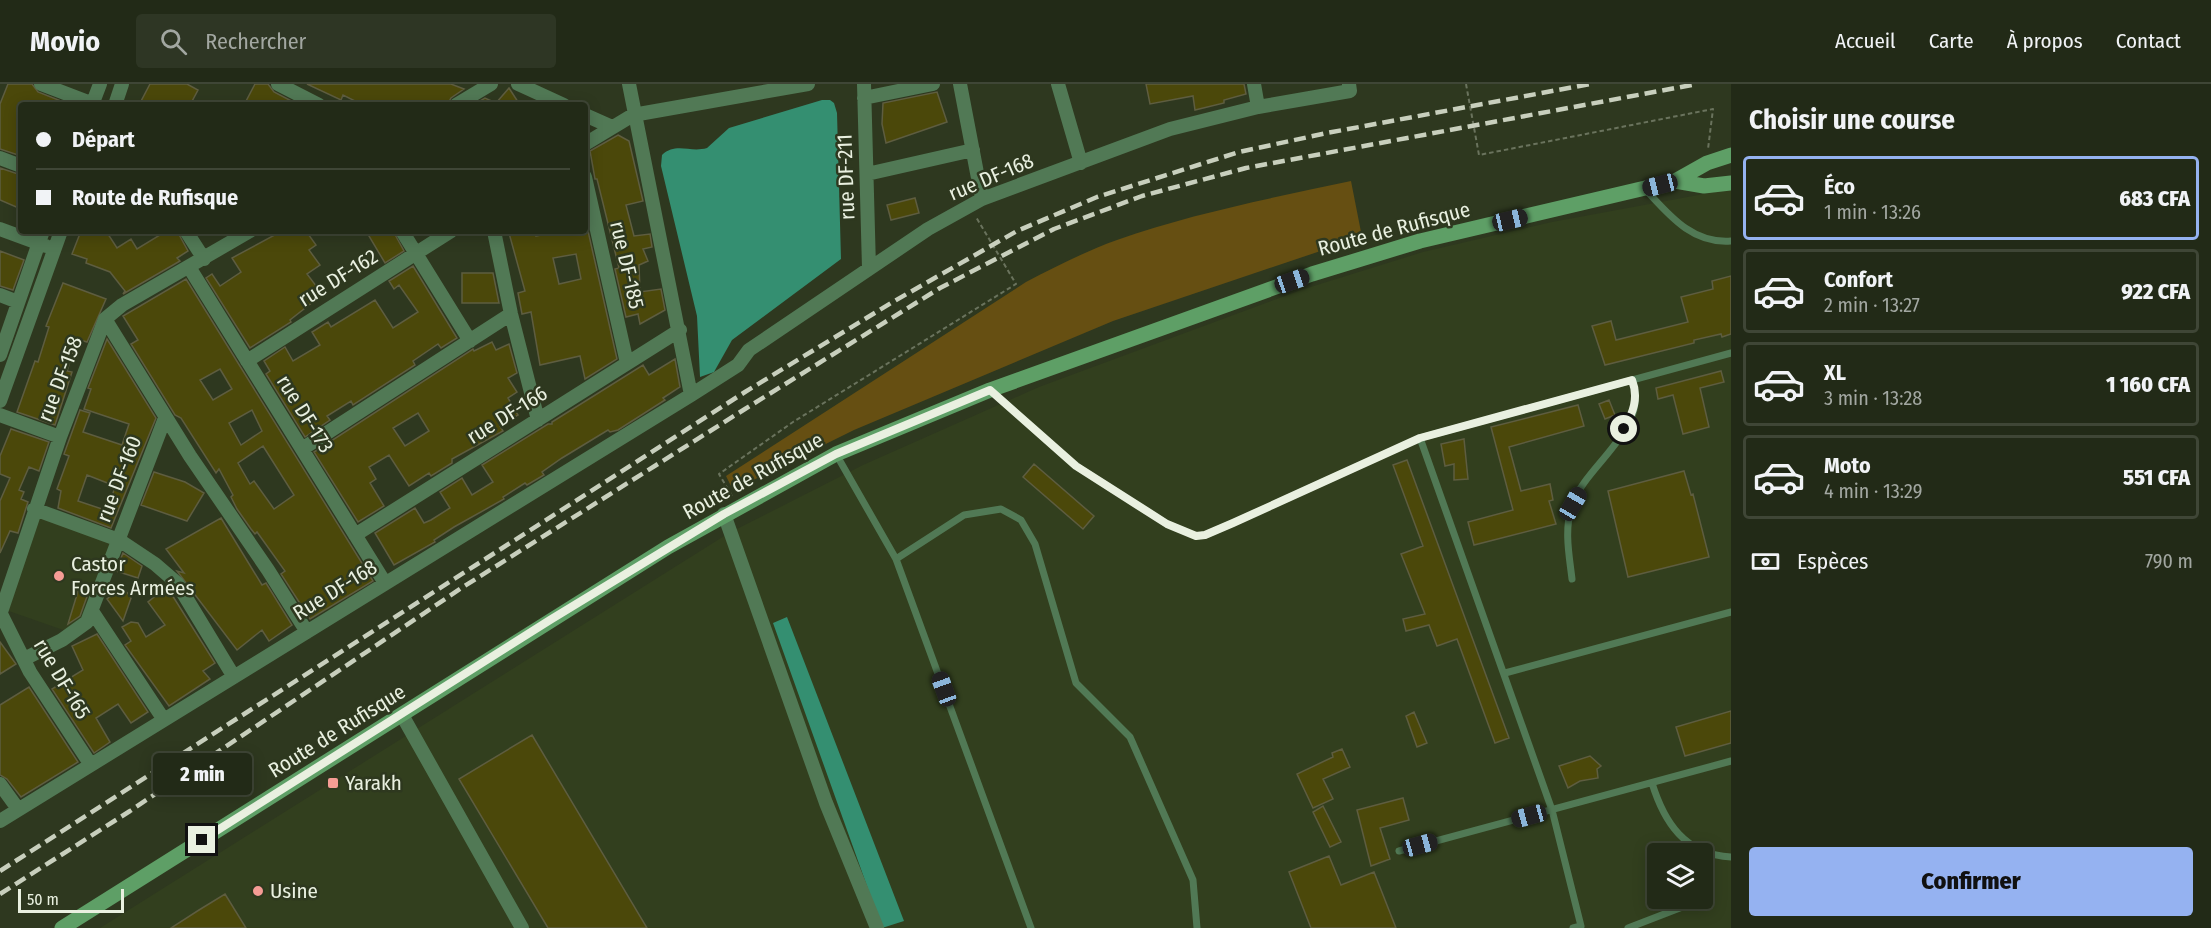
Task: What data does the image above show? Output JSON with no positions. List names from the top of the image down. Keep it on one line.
{"streets":{"main road":["Route de Rufisque"],"street":["rue DF-211","rue DF-168","rue DF-185","rue DF-162","rue DF-158","rue DF-173","rue DF-166","rue DF-160","Rue DF-168","rue DF-165"]},"crossings":[["rue DF-211","rue DF-168"],["rue DF-168","Rue DF-168"],["rue DF-185","rue DF-166"],["rue DF-162","rue DF-173"],["rue DF-158","rue DF-173"],["rue DF-158","rue DF-165"],["rue DF-173","rue DF-166"],["rue DF-173","Rue DF-168"],["rue DF-160","rue DF-165"],["Rue DF-168","rue DF-165"]],"places":{"other":["Castor Forces Armées","Usine"],"transit":["Yarakh"]},"scale_bar":"50 m","page":{"header":"Movio","search":"Rechercher","nav":["Accueil","Carte","À propos","Contact"],"heading":"Choisir une course","banner":["Départ","Route de Rufisque"],"list":[{"name":"Éco","note":"1 min · 13:26","value":"683 CFA"},{"name":"Confort","note":"2 min · 13:27","value":"922 CFA"},{"name":"XL","note":"3 min · 13:28","value":"1 160 CFA"},{"name":"Moto","note":"4 min · 13:29","value":"551 CFA"}],"pay":["Espèces","790 m"],"bubble":"2 min","buttons":"Confirmer","scale":"50 m"}}
